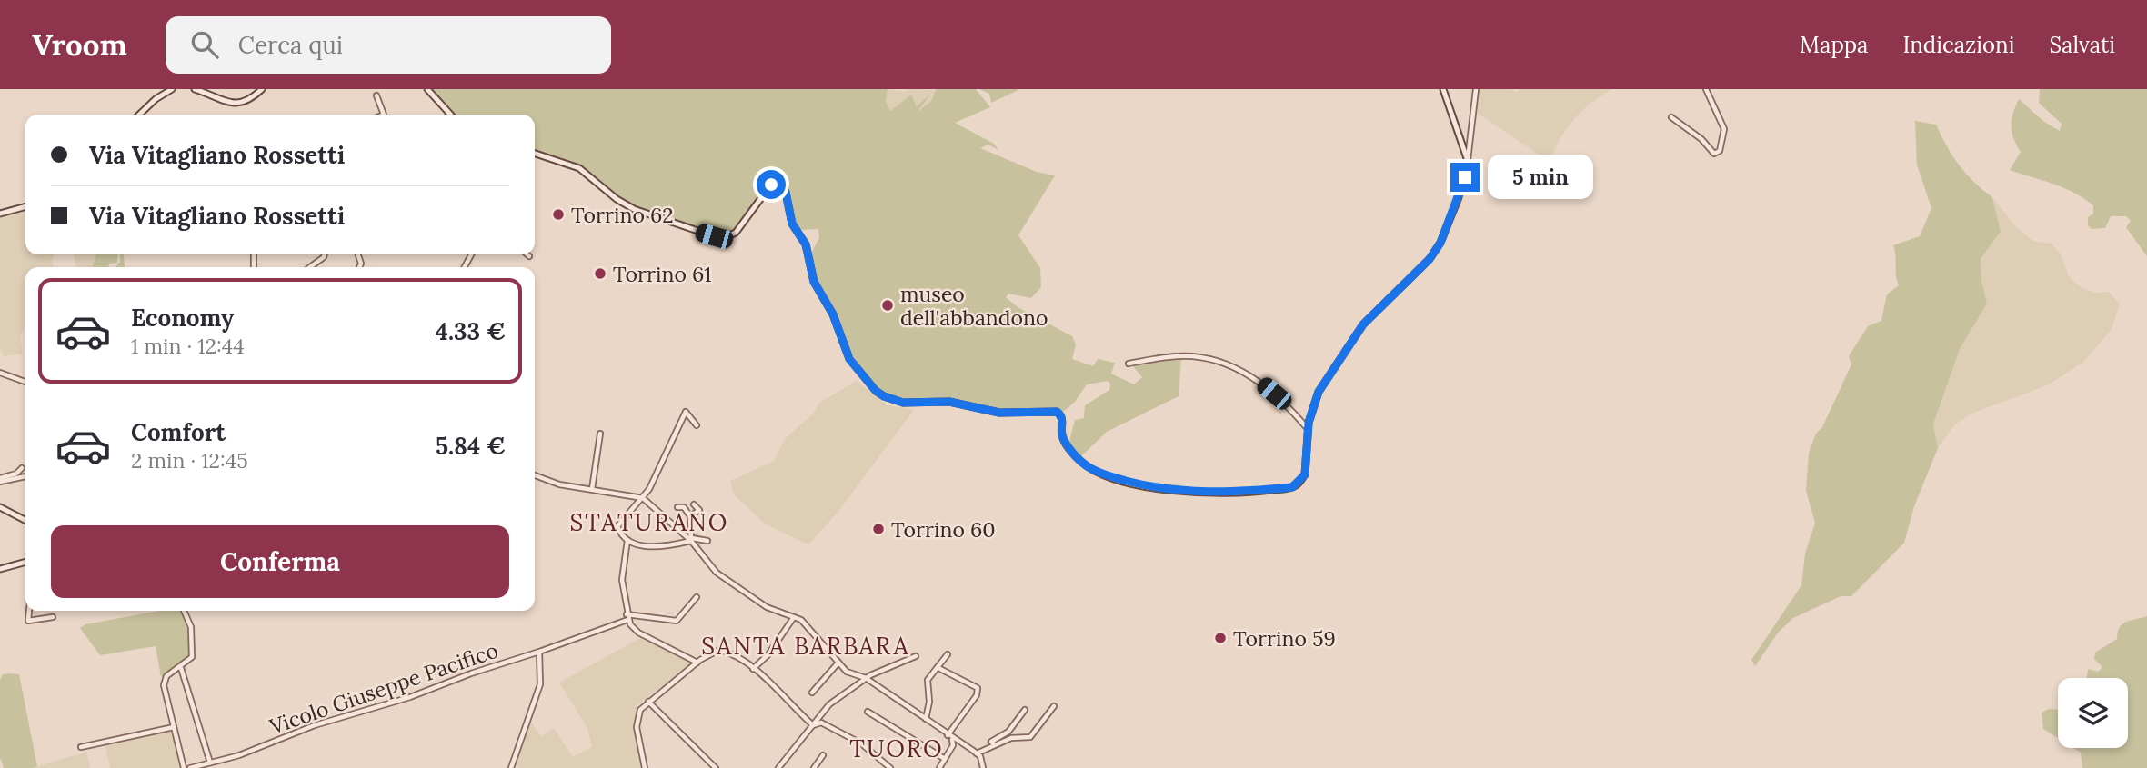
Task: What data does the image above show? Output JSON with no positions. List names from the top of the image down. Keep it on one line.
{"streets":{"street":["Vicolo Giuseppe Pacifico"]},"districts":["STATURANO","SANTA BARBARA","TUORO"],"places":["Torrino 62","Torrino 61","museo dell'abbandono","Torrino 60","Torrino 59"],"page":{"header":"Vroom","search":"Cerca qui","nav":["Mappa","Indicazioni","Salvati"],"banner":["Via Vitagliano Rossetti","Via Vitagliano Rossetti"],"bubble":"5 min","list":[{"name":"Economy","note":"1 min · 12:44","value":"4.33 €"},{"name":"Comfort","note":"2 min · 12:45","value":"5.84 €"}],"buttons":"Conferma"}}
